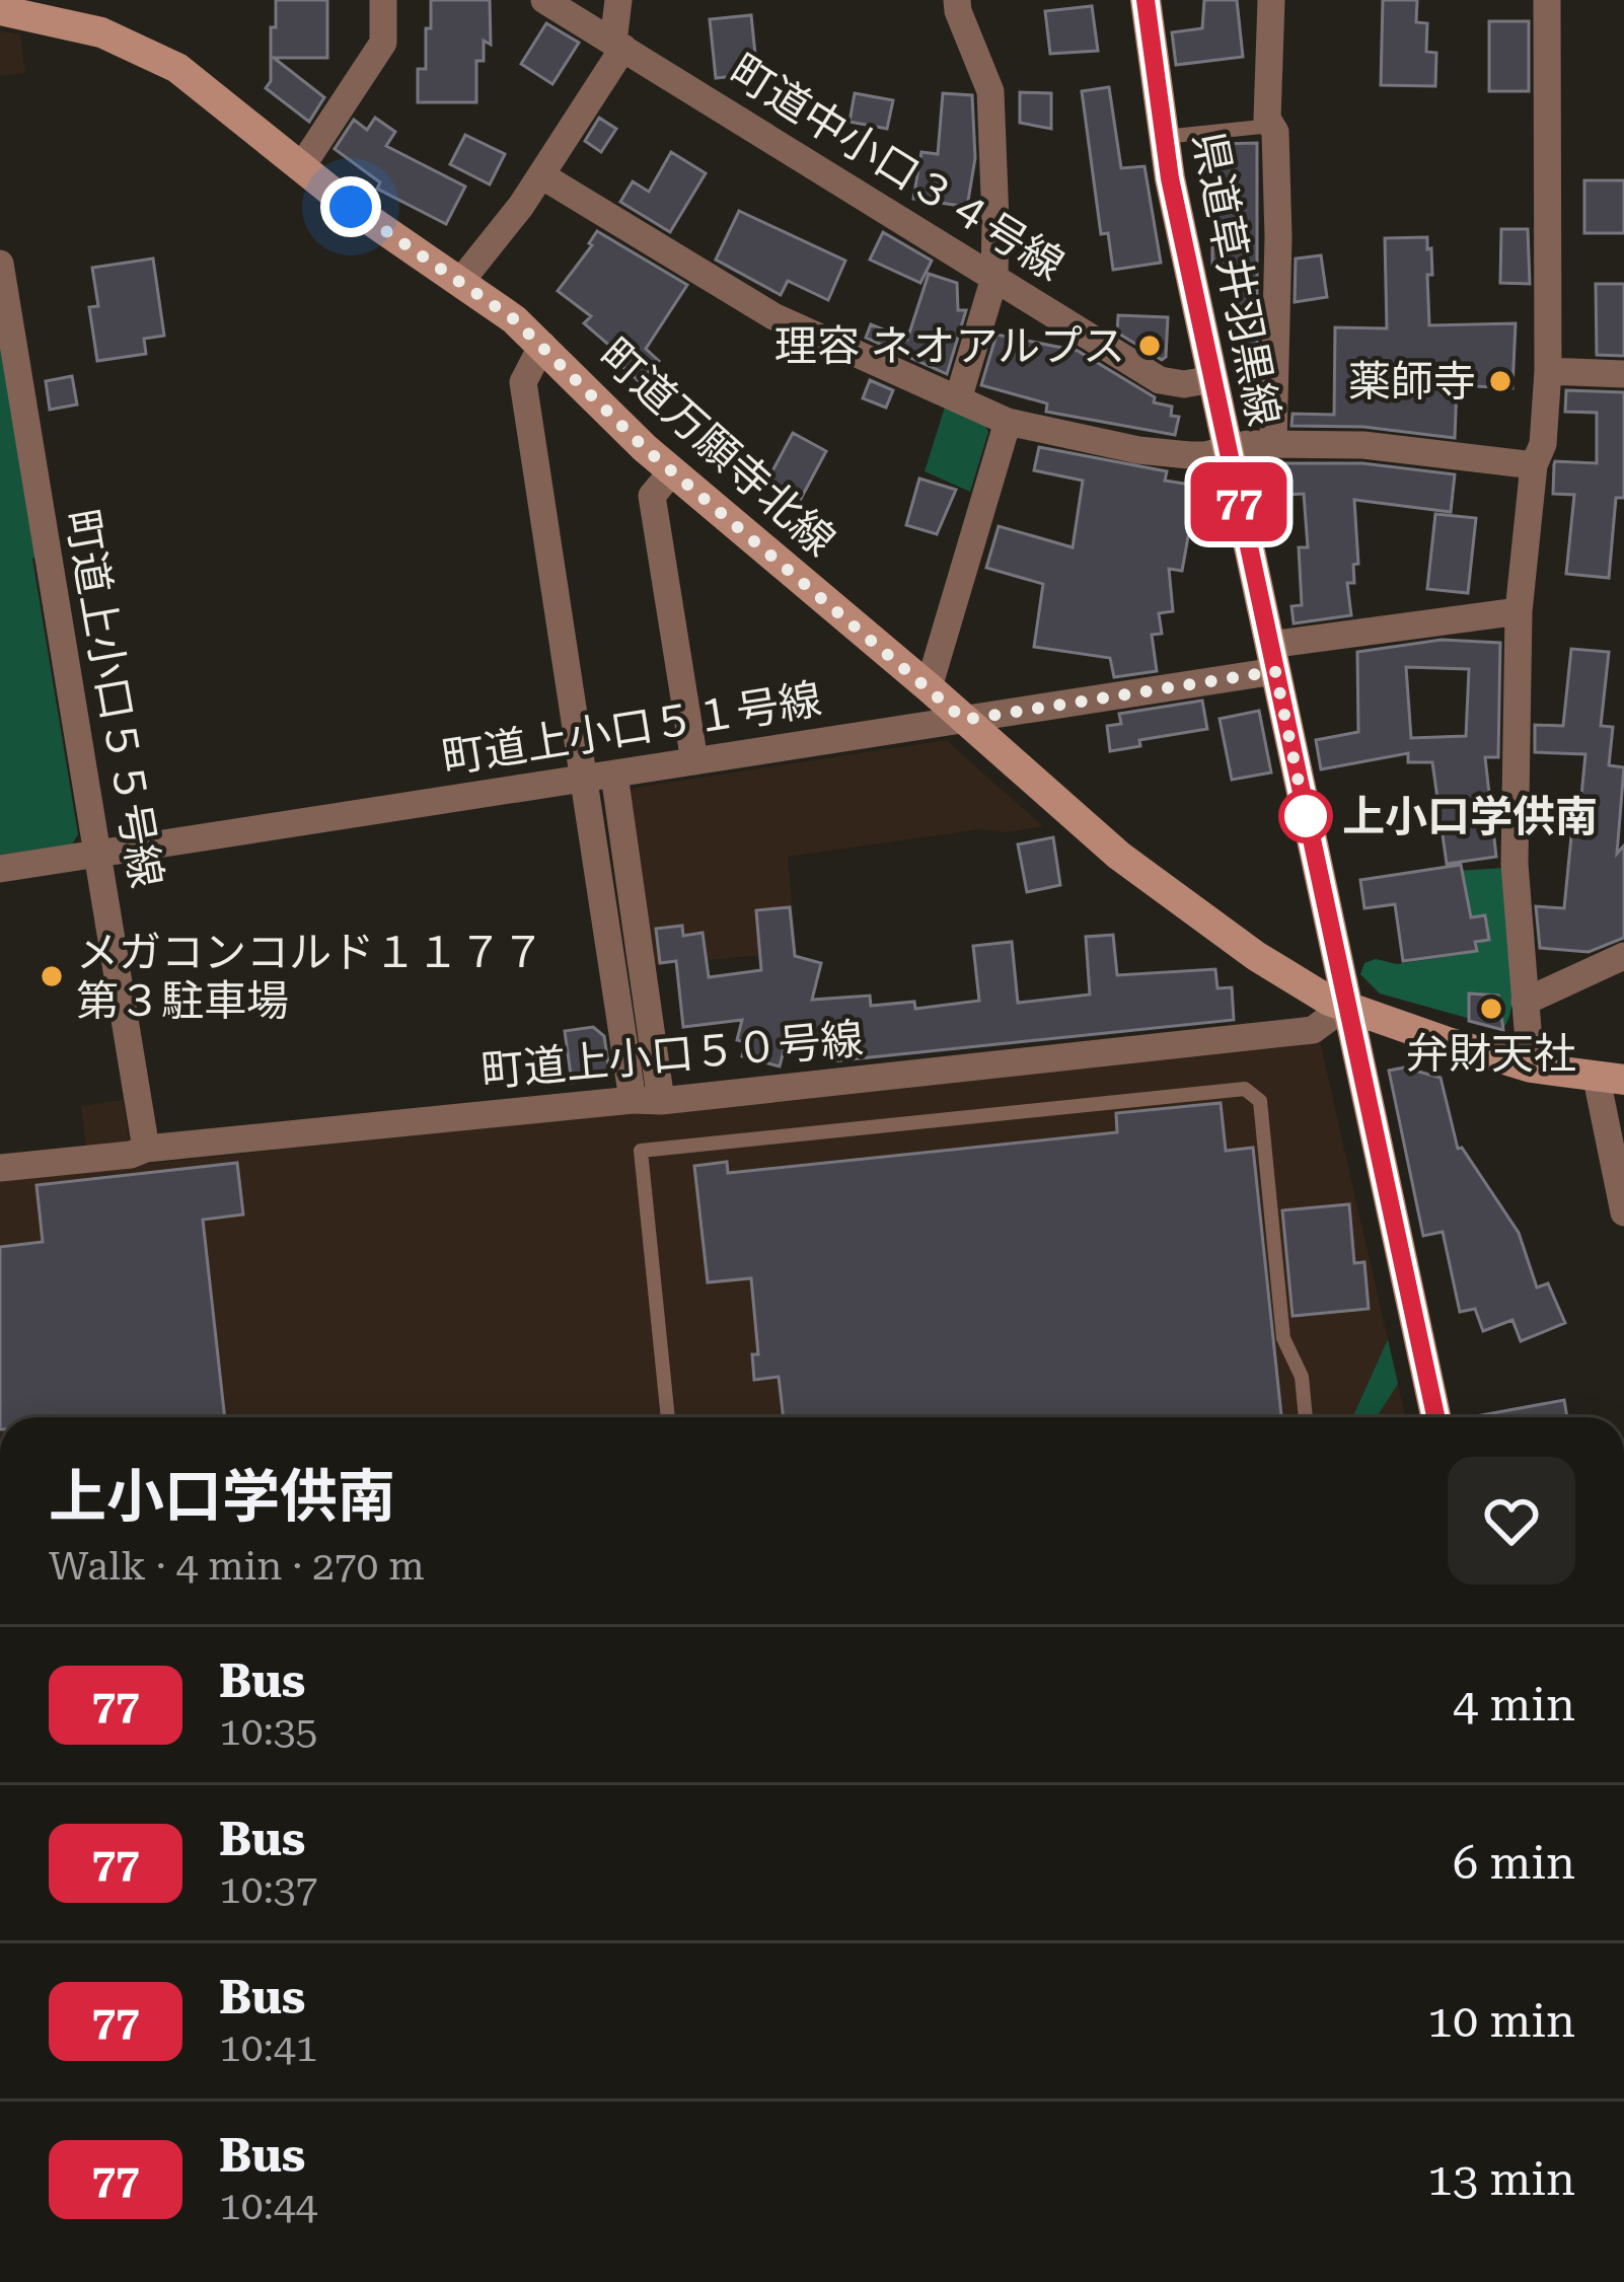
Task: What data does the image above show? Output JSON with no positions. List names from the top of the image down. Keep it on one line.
{"streets":{"street":["町道中小口３４号線","県道草井羽黒線","町道万願寺北線","町道上小口５５号線","町道上小口５１号線","町道上小口５０号線"]},"crossings":[["町道中小口３４号線","県道草井羽黒線"],["県道草井羽黒線","町道万願寺北線"],["県道草井羽黒線","町道上小口５１号線"],["県道草井羽黒線","町道上小口５０号線"],["町道万願寺北線","町道上小口５１号線"],["町道万願寺北線","町道上小口５０号線"],["町道上小口５５号線","町道上小口５１号線"],["町道上小口５５号線","町道上小口５０号線"]],"places":["理容 ネオアルプス","薬師寺","上小口学供南","メガコンコルド１１７７ 第３駐車場","弁財天社"],"lines":["bus line 77"],"page":{"on_map":"77","heading":["上小口学供南","Walk · 4 min · 270 m"],"list":[{"mark":"77","name":"Bus","note":"10:35","value":"4 min"},{"mark":"77","name":"Bus","note":"10:37","value":"6 min"},{"mark":"77","name":"Bus","note":"10:41","value":"10 min"},{"mark":"77","name":"Bus","note":"10:44","value":"13 min"}]}}
